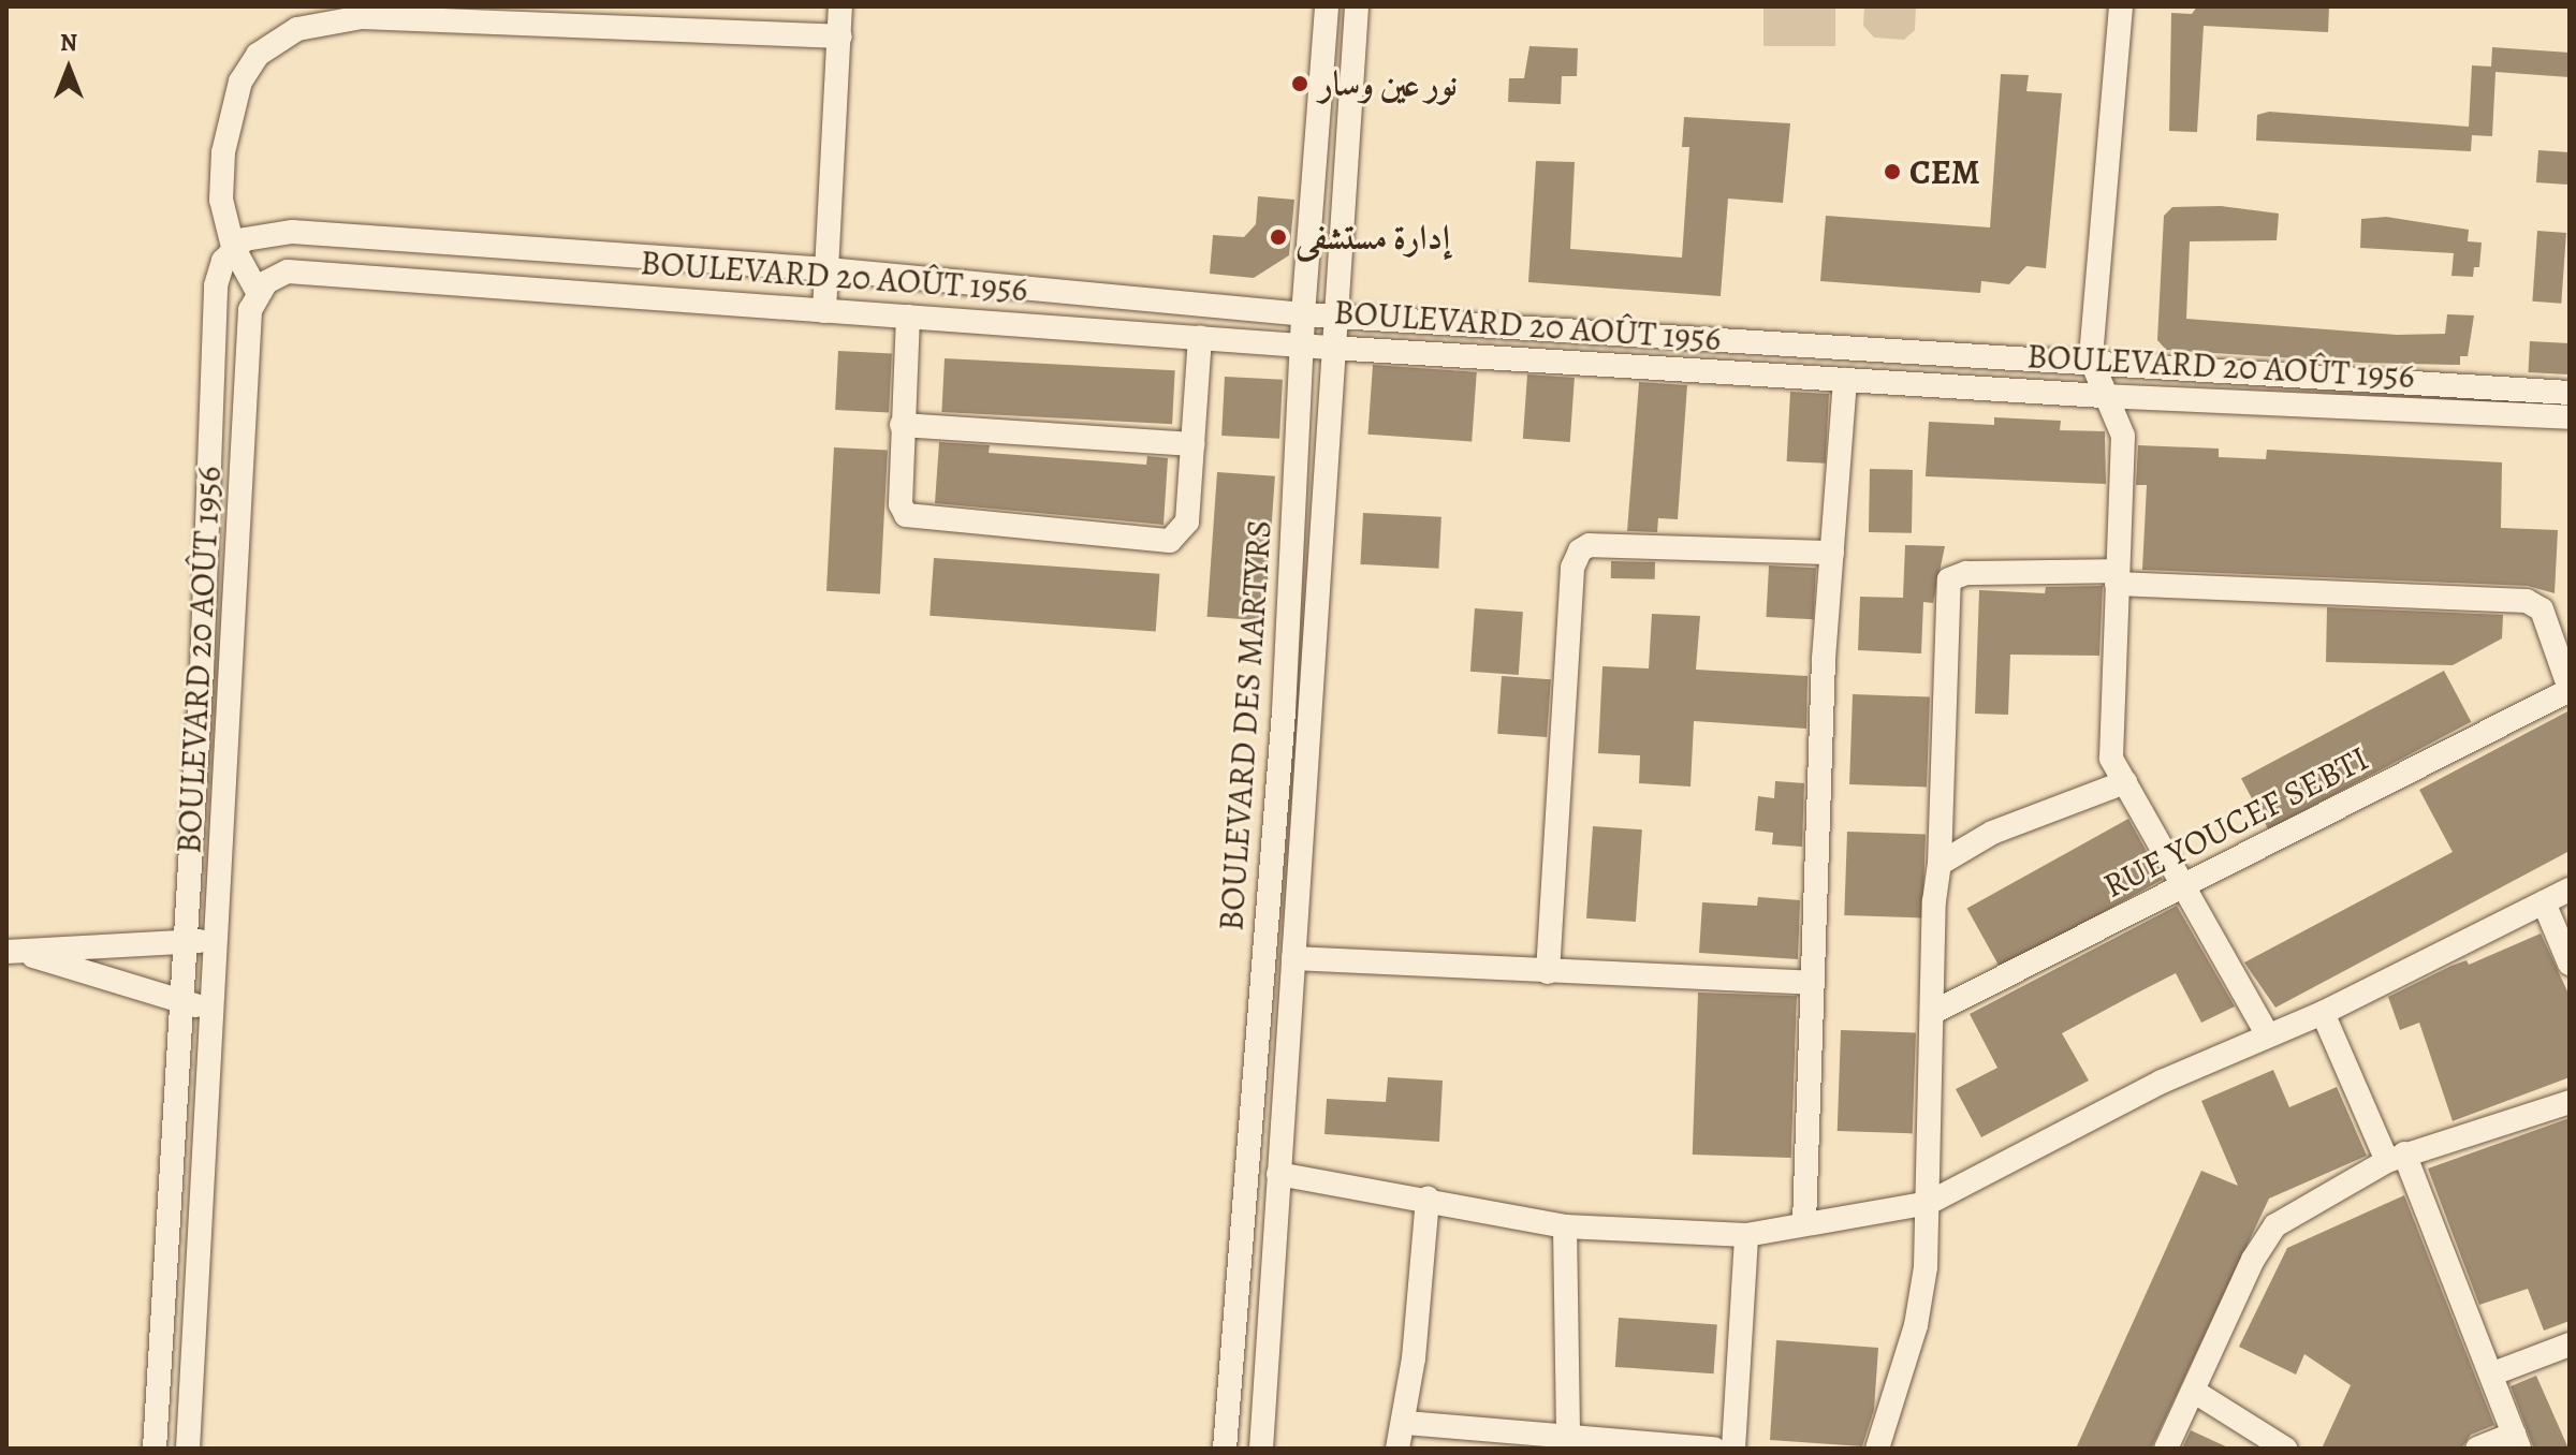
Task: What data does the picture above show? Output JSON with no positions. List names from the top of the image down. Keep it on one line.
{"streets":{"street":["BOULEVARD 20 AOÛT 1956","BOULEVARD DES MARTYRS","RUE YOUCEF SEBTI"]},"crossings":[["BOULEVARD 20 AOÛT 1956","BOULEVARD DES MARTYRS"]],"places":["نور عين وسار","CEM","إدارة مستشفى"],"north":"top"}
